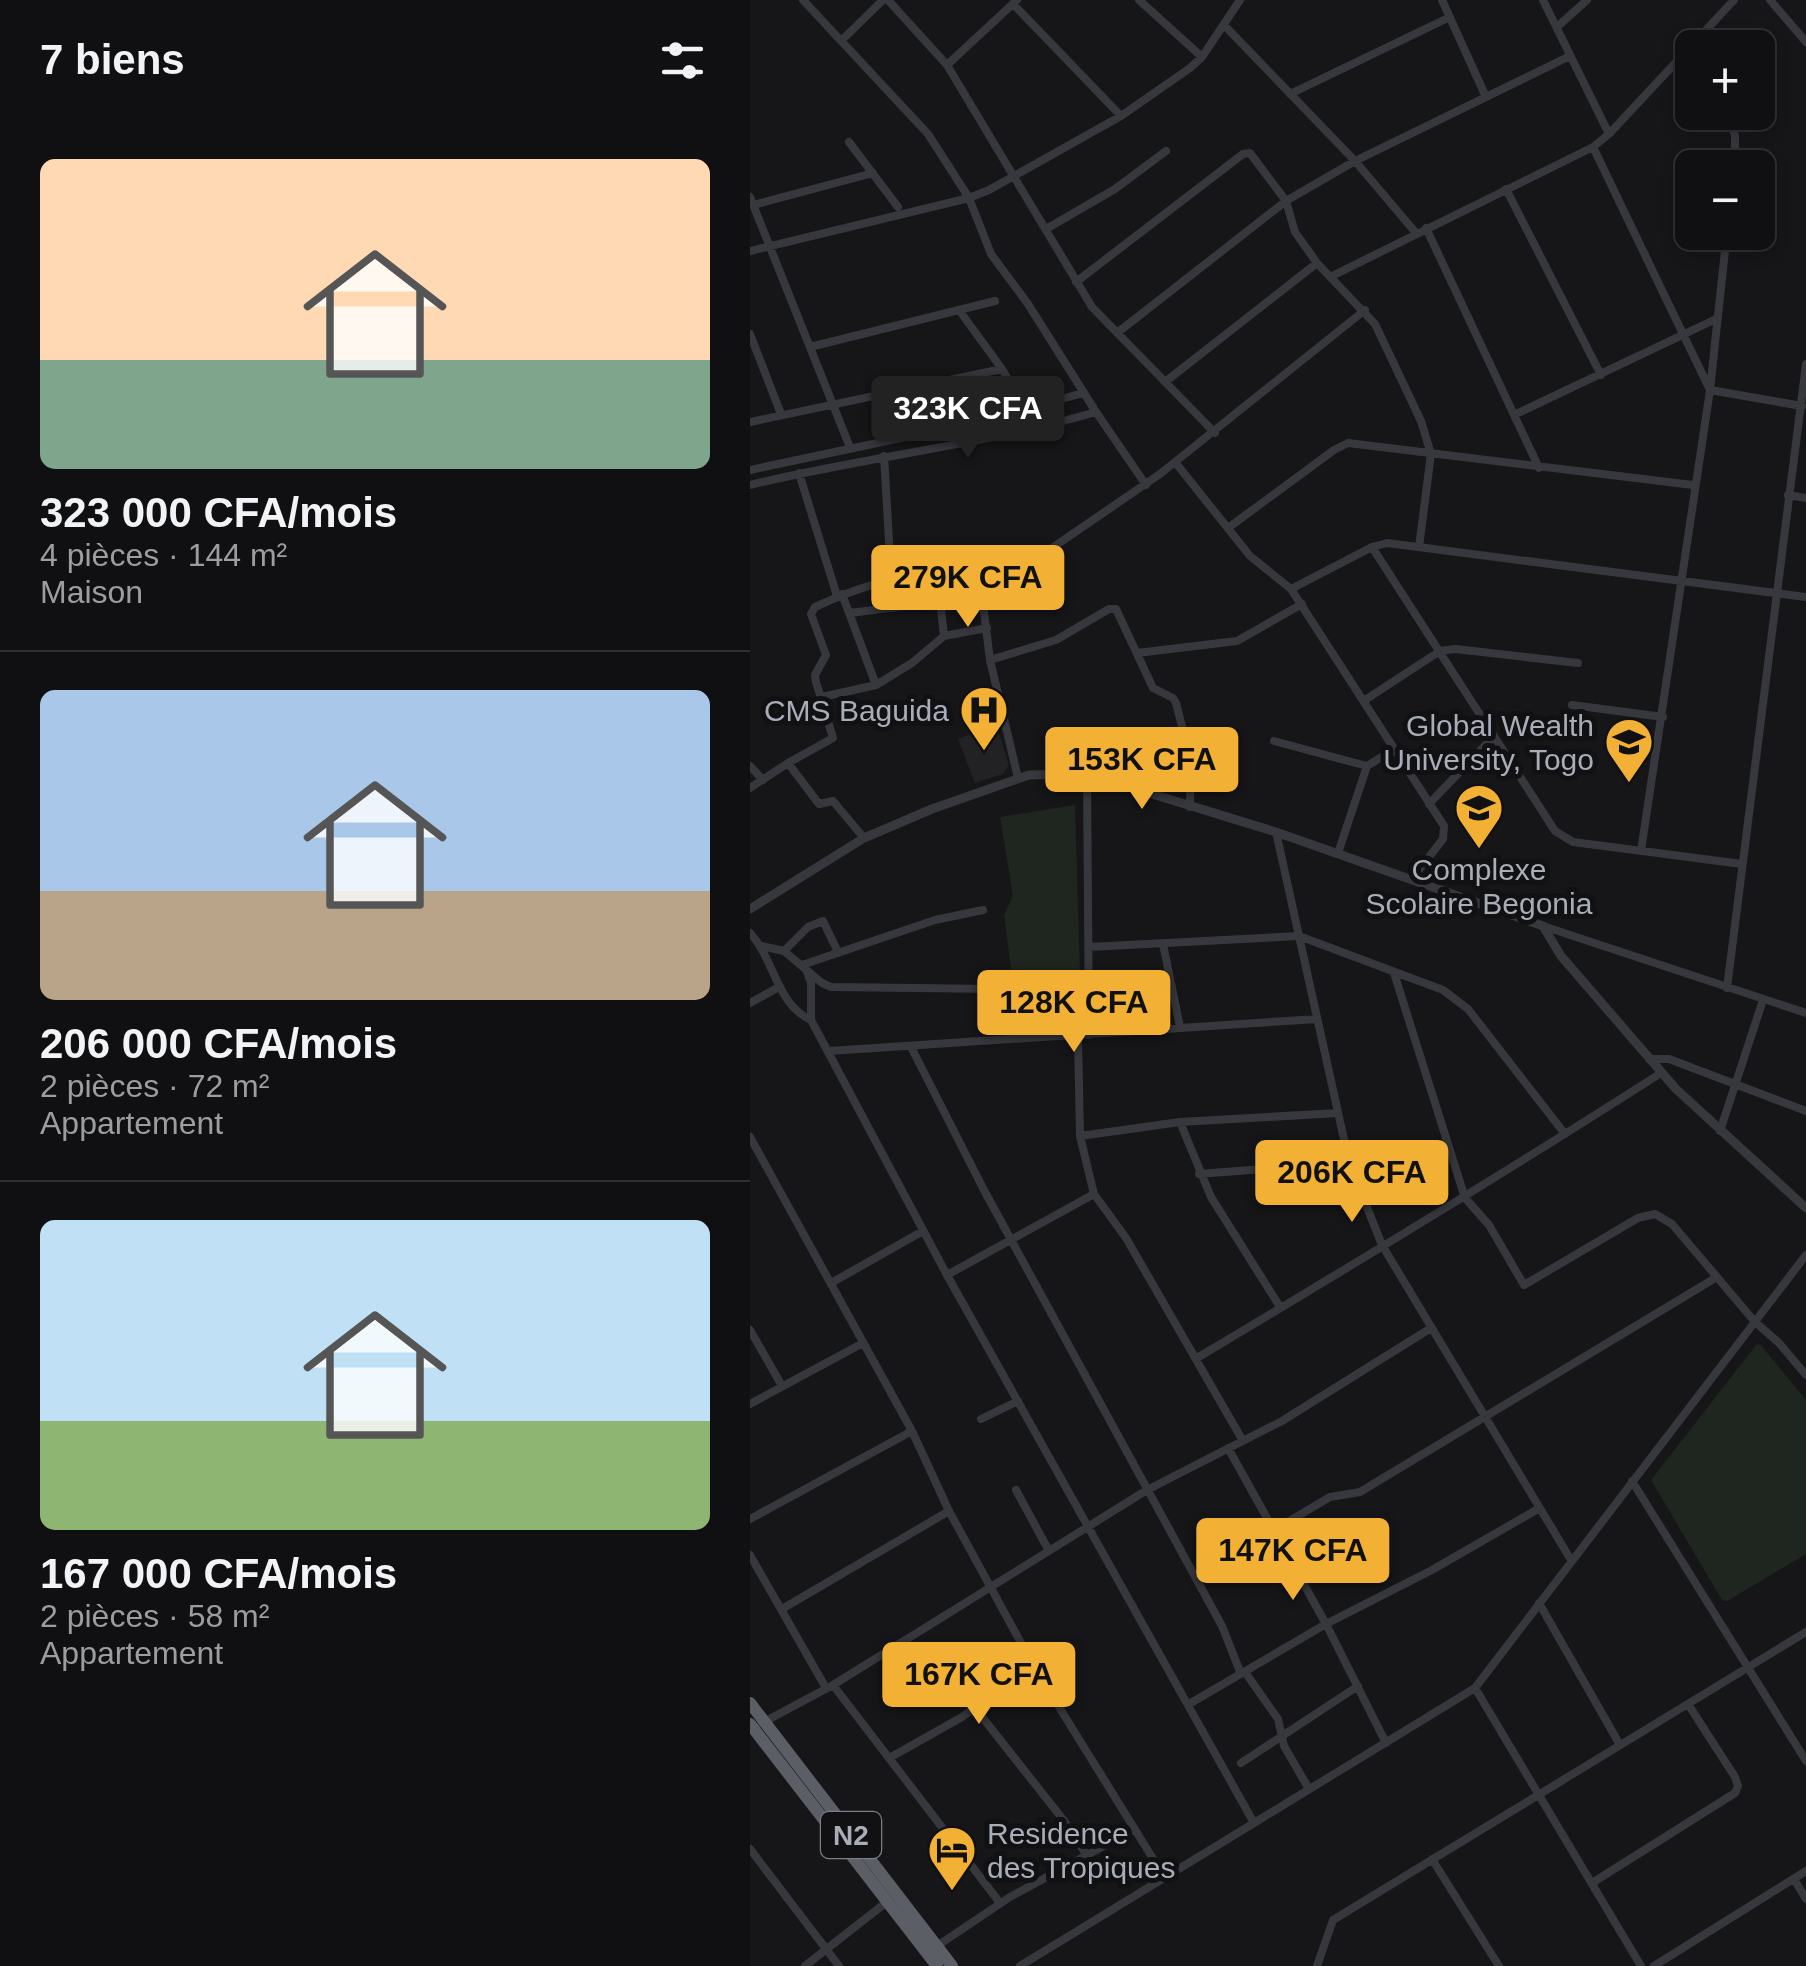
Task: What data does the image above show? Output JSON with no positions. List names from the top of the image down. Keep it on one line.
{"streets":{"highway":["N2"]},"places":{"hospital":["CMS Baguida"],"school or university":["Global Wealth University, Togo","Complexe Scolaire Begonia"],"hotel":["Residence des Tropiques"]},"page":{"heading":"7 biens","map_buttons":["+","−"],"list":[{"name":"323 000 CFA/mois","note":"4 pièces · 144 m² · Maison"},{"name":"206 000 CFA/mois","note":"2 pièces · 72 m² · Appartement"},{"name":"167 000 CFA/mois","note":"2 pièces · 58 m² · Appartement"}],"price":["323K CFA","279K CFA","153K CFA","128K CFA","206K CFA","147K CFA","167K CFA"]}}
